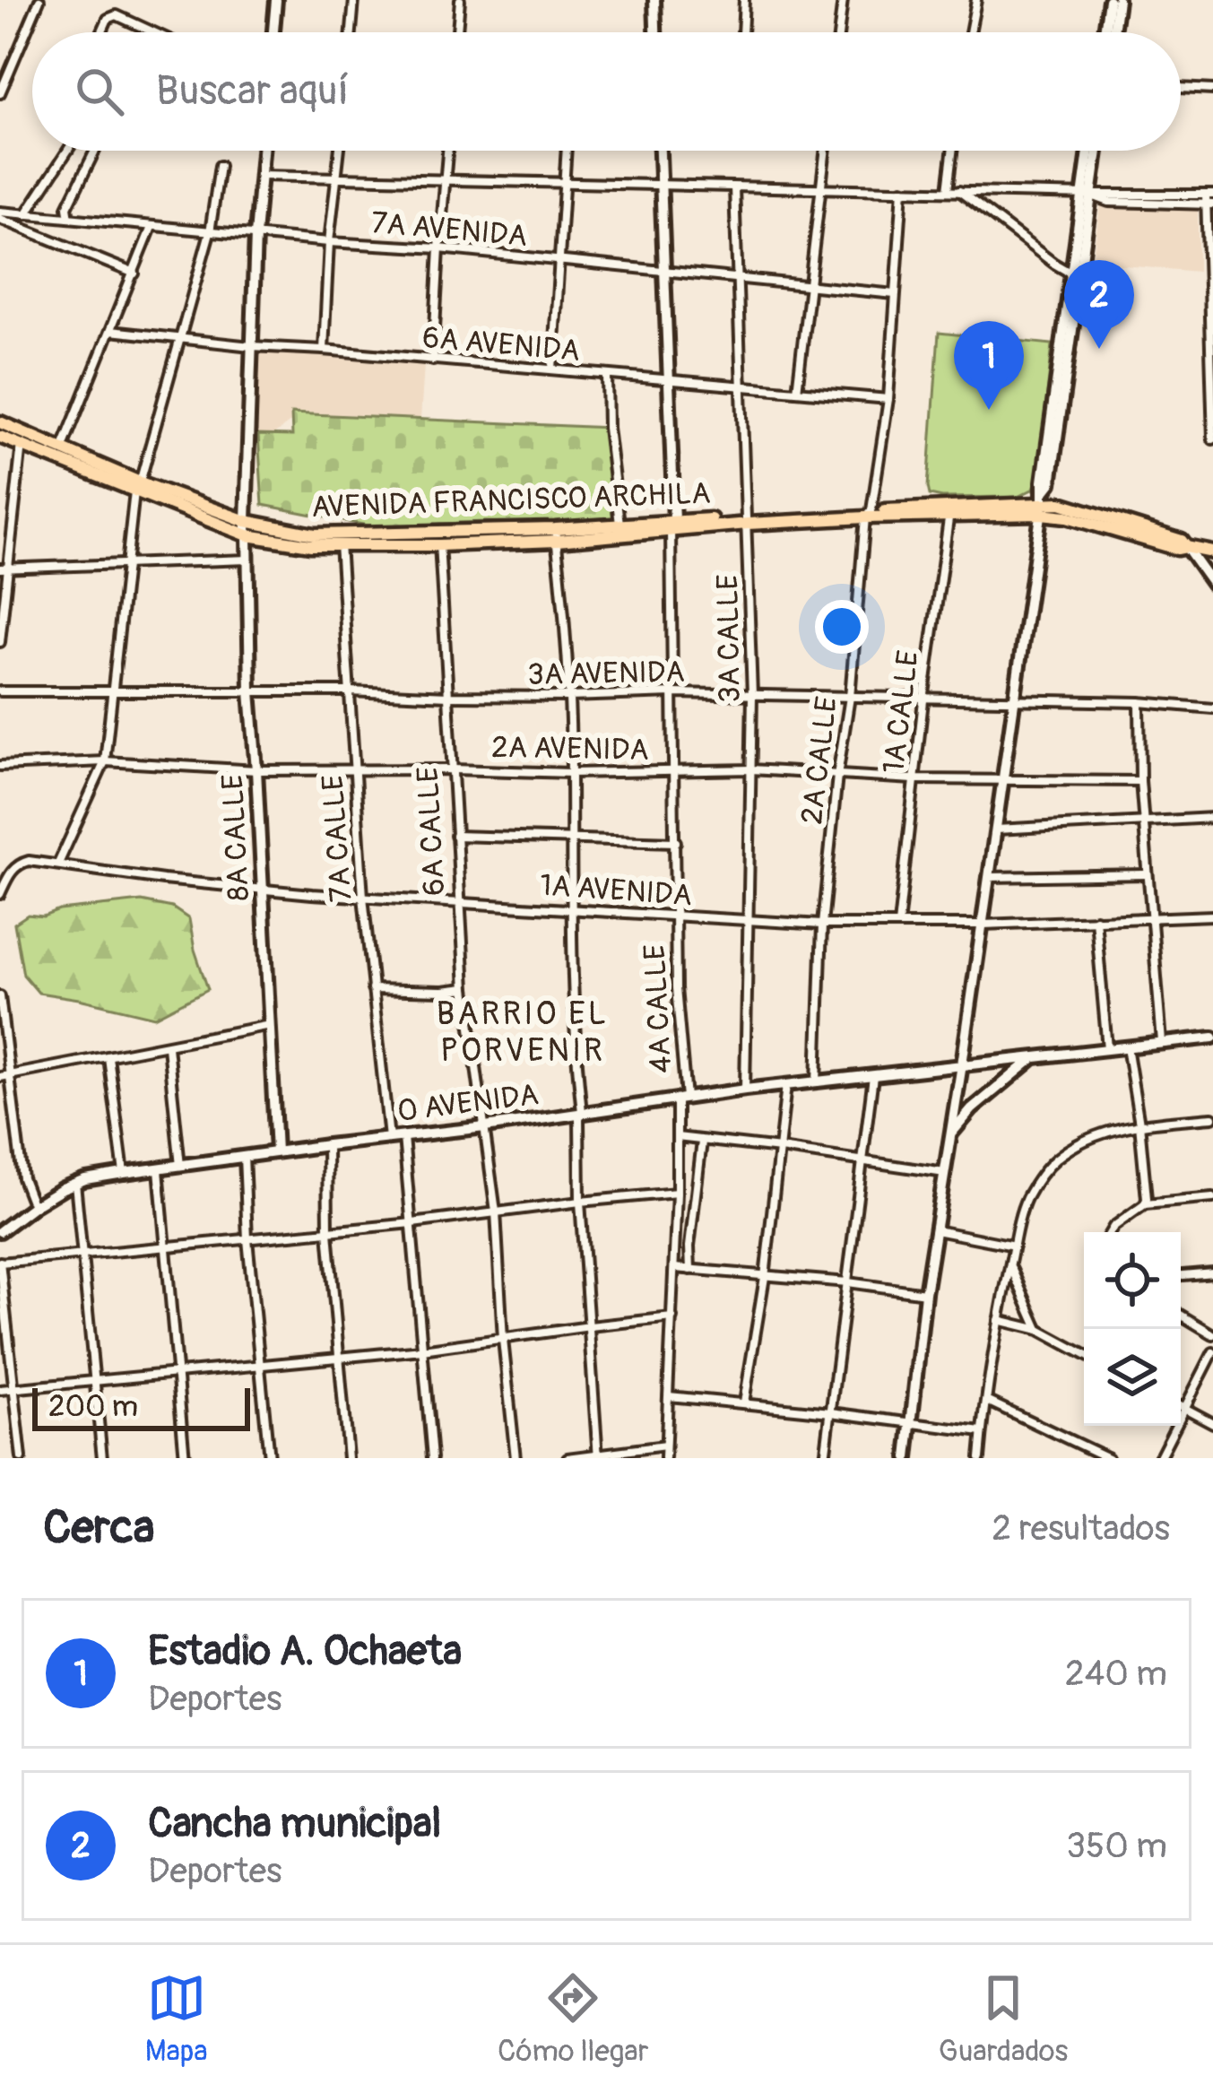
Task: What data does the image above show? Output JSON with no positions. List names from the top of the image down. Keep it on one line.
{"streets":{"main road":["AVENIDA FRANCISCO ARCHILA"],"street":["7A AVENIDA","6A AVENIDA","3A CALLE","3A AVENIDA","1A CALLE","2A AVENIDA","2A CALLE","6A CALLE","8A CALLE","7A CALLE","1A AVENIDA","4A CALLE","0 AVENIDA"]},"crossings":[["7A AVENIDA","3A CALLE"],["7A AVENIDA","2A CALLE"],["7A AVENIDA","8A CALLE"],["6A AVENIDA","3A CALLE"],["6A AVENIDA","2A CALLE"],["6A AVENIDA","8A CALLE"],["AVENIDA FRANCISCO ARCHILA","3A CALLE"],["AVENIDA FRANCISCO ARCHILA","1A CALLE"],["AVENIDA FRANCISCO ARCHILA","2A CALLE"],["AVENIDA FRANCISCO ARCHILA","6A CALLE"],["AVENIDA FRANCISCO ARCHILA","8A CALLE"],["AVENIDA FRANCISCO ARCHILA","7A CALLE"],["AVENIDA FRANCISCO ARCHILA","4A CALLE"],["3A CALLE","3A AVENIDA"],["3A CALLE","2A AVENIDA"],["3A CALLE","1A AVENIDA"],["3A CALLE","0 AVENIDA"],["3A AVENIDA","1A CALLE"],["3A AVENIDA","2A CALLE"],["3A AVENIDA","6A CALLE"],["3A AVENIDA","8A CALLE"],["3A AVENIDA","7A CALLE"],["3A AVENIDA","4A CALLE"],["1A CALLE","2A AVENIDA"],["1A CALLE","1A AVENIDA"],["2A AVENIDA","2A CALLE"],["2A AVENIDA","6A CALLE"],["2A AVENIDA","8A CALLE"],["2A AVENIDA","7A CALLE"],["2A AVENIDA","4A CALLE"],["2A CALLE","1A AVENIDA"],["2A CALLE","0 AVENIDA"],["6A CALLE","1A AVENIDA"],["6A CALLE","0 AVENIDA"],["8A CALLE","1A AVENIDA"],["8A CALLE","0 AVENIDA"],["7A CALLE","1A AVENIDA"],["7A CALLE","0 AVENIDA"],["1A AVENIDA","4A CALLE"],["4A CALLE","0 AVENIDA"]],"districts":["BARRIO EL PORVENIR"],"scale_bar":"200 m","page":{"search":"Buscar aquí","pins":["2","1"],"scale":"200 m","heading":["Cerca","2 resultados"],"list":[{"mark":"1","name":"Estadio A. Ochaeta","note":"Deportes","value":"240 m"},{"mark":"2","name":"Cancha municipal","note":"Deportes","value":"350 m"}],"nav":["Mapa","Cómo llegar","Guardados"]}}
